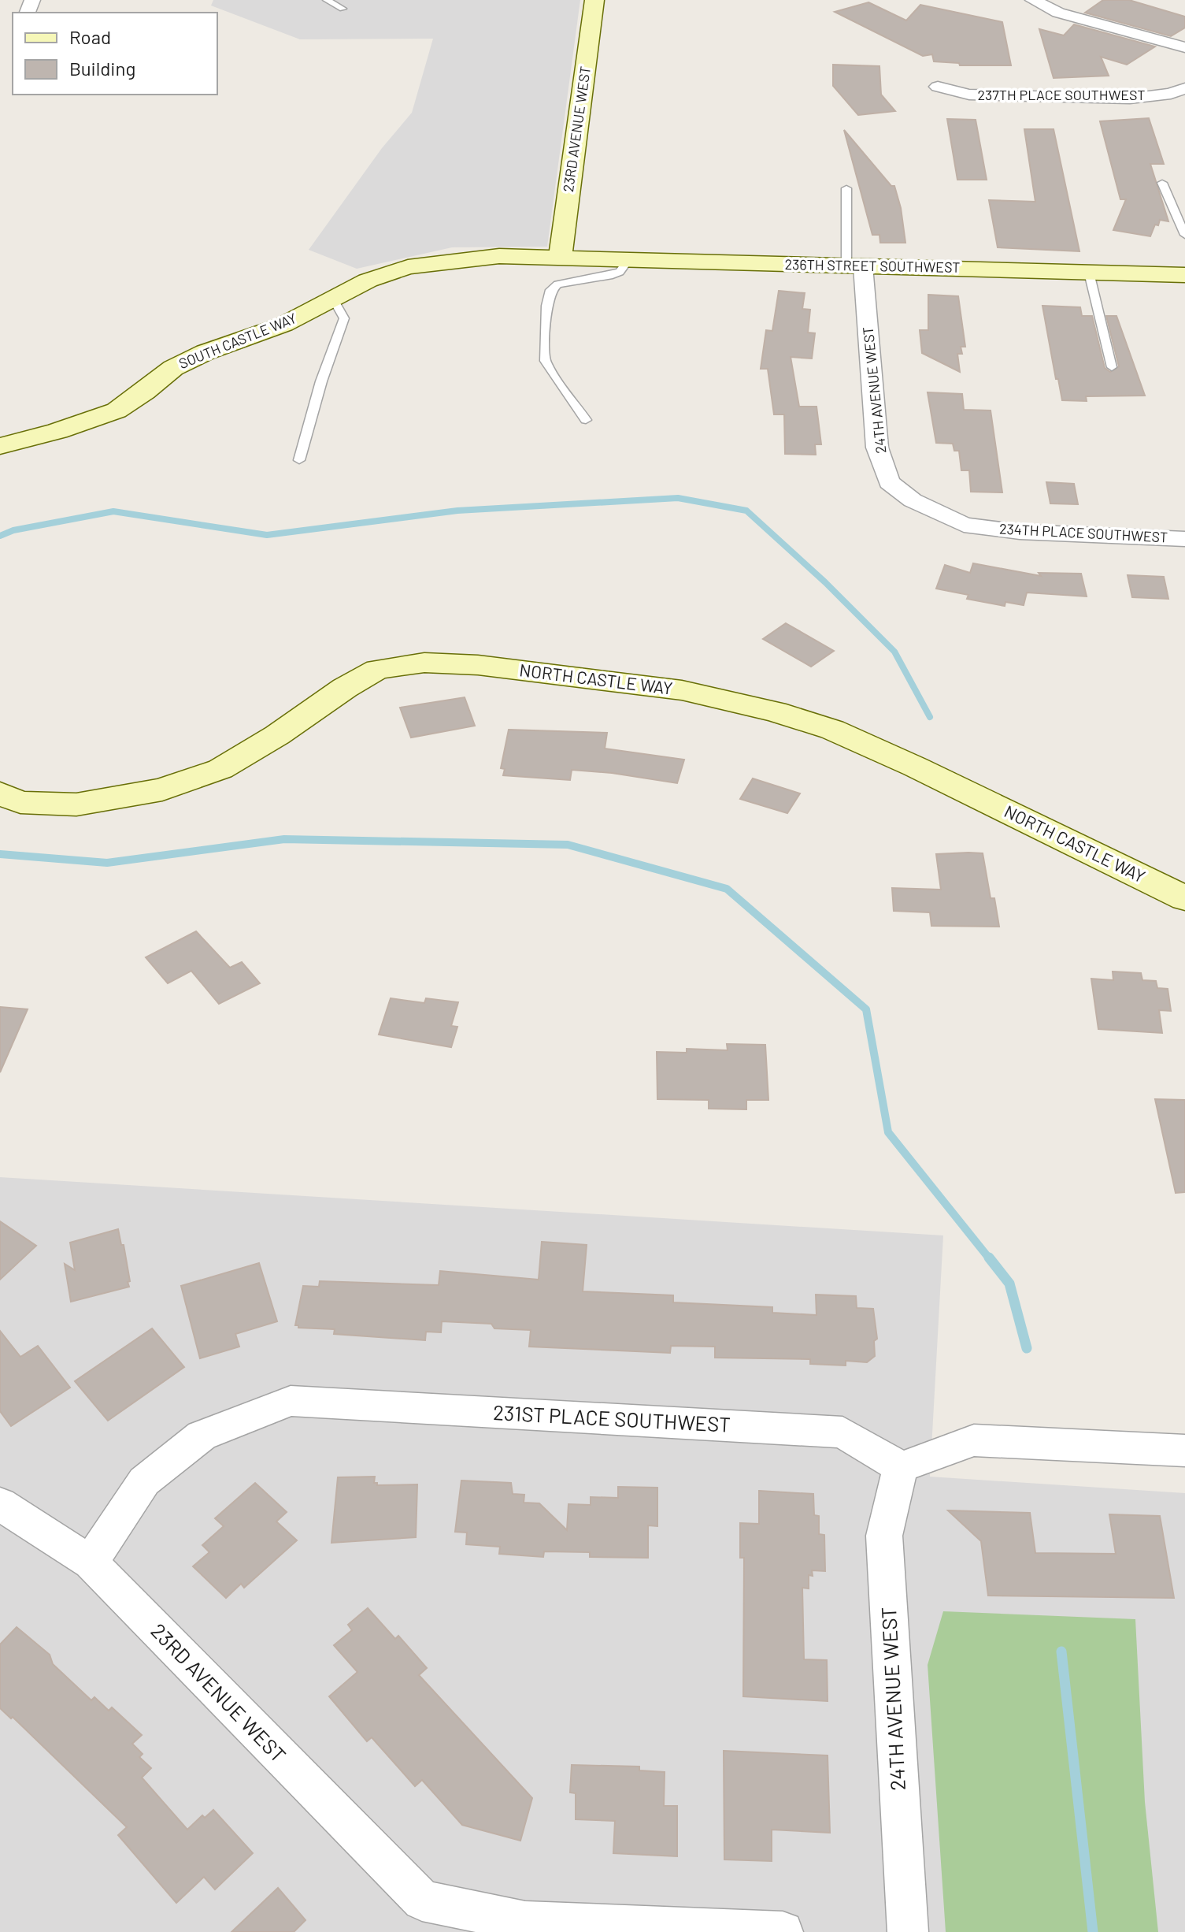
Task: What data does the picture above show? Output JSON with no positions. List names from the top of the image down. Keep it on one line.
{"streets":{"street":["237TH PLACE SOUTHWEST","23RD AVENUE WEST","236TH STREET SOUTHWEST","SOUTH CASTLE WAY","24TH AVENUE WEST","234TH PLACE SOUTHWEST","NORTH CASTLE WAY","231ST PLACE SOUTHWEST"]},"crossings":[["23RD AVENUE WEST","236TH STREET SOUTHWEST"],["23RD AVENUE WEST","SOUTH CASTLE WAY"],["23RD AVENUE WEST","231ST PLACE SOUTHWEST"],["236TH STREET SOUTHWEST","SOUTH CASTLE WAY"],["236TH STREET SOUTHWEST","24TH AVENUE WEST"],["24TH AVENUE WEST","234TH PLACE SOUTHWEST"],["24TH AVENUE WEST","231ST PLACE SOUTHWEST"]],"legend":["Road","Building"]}
